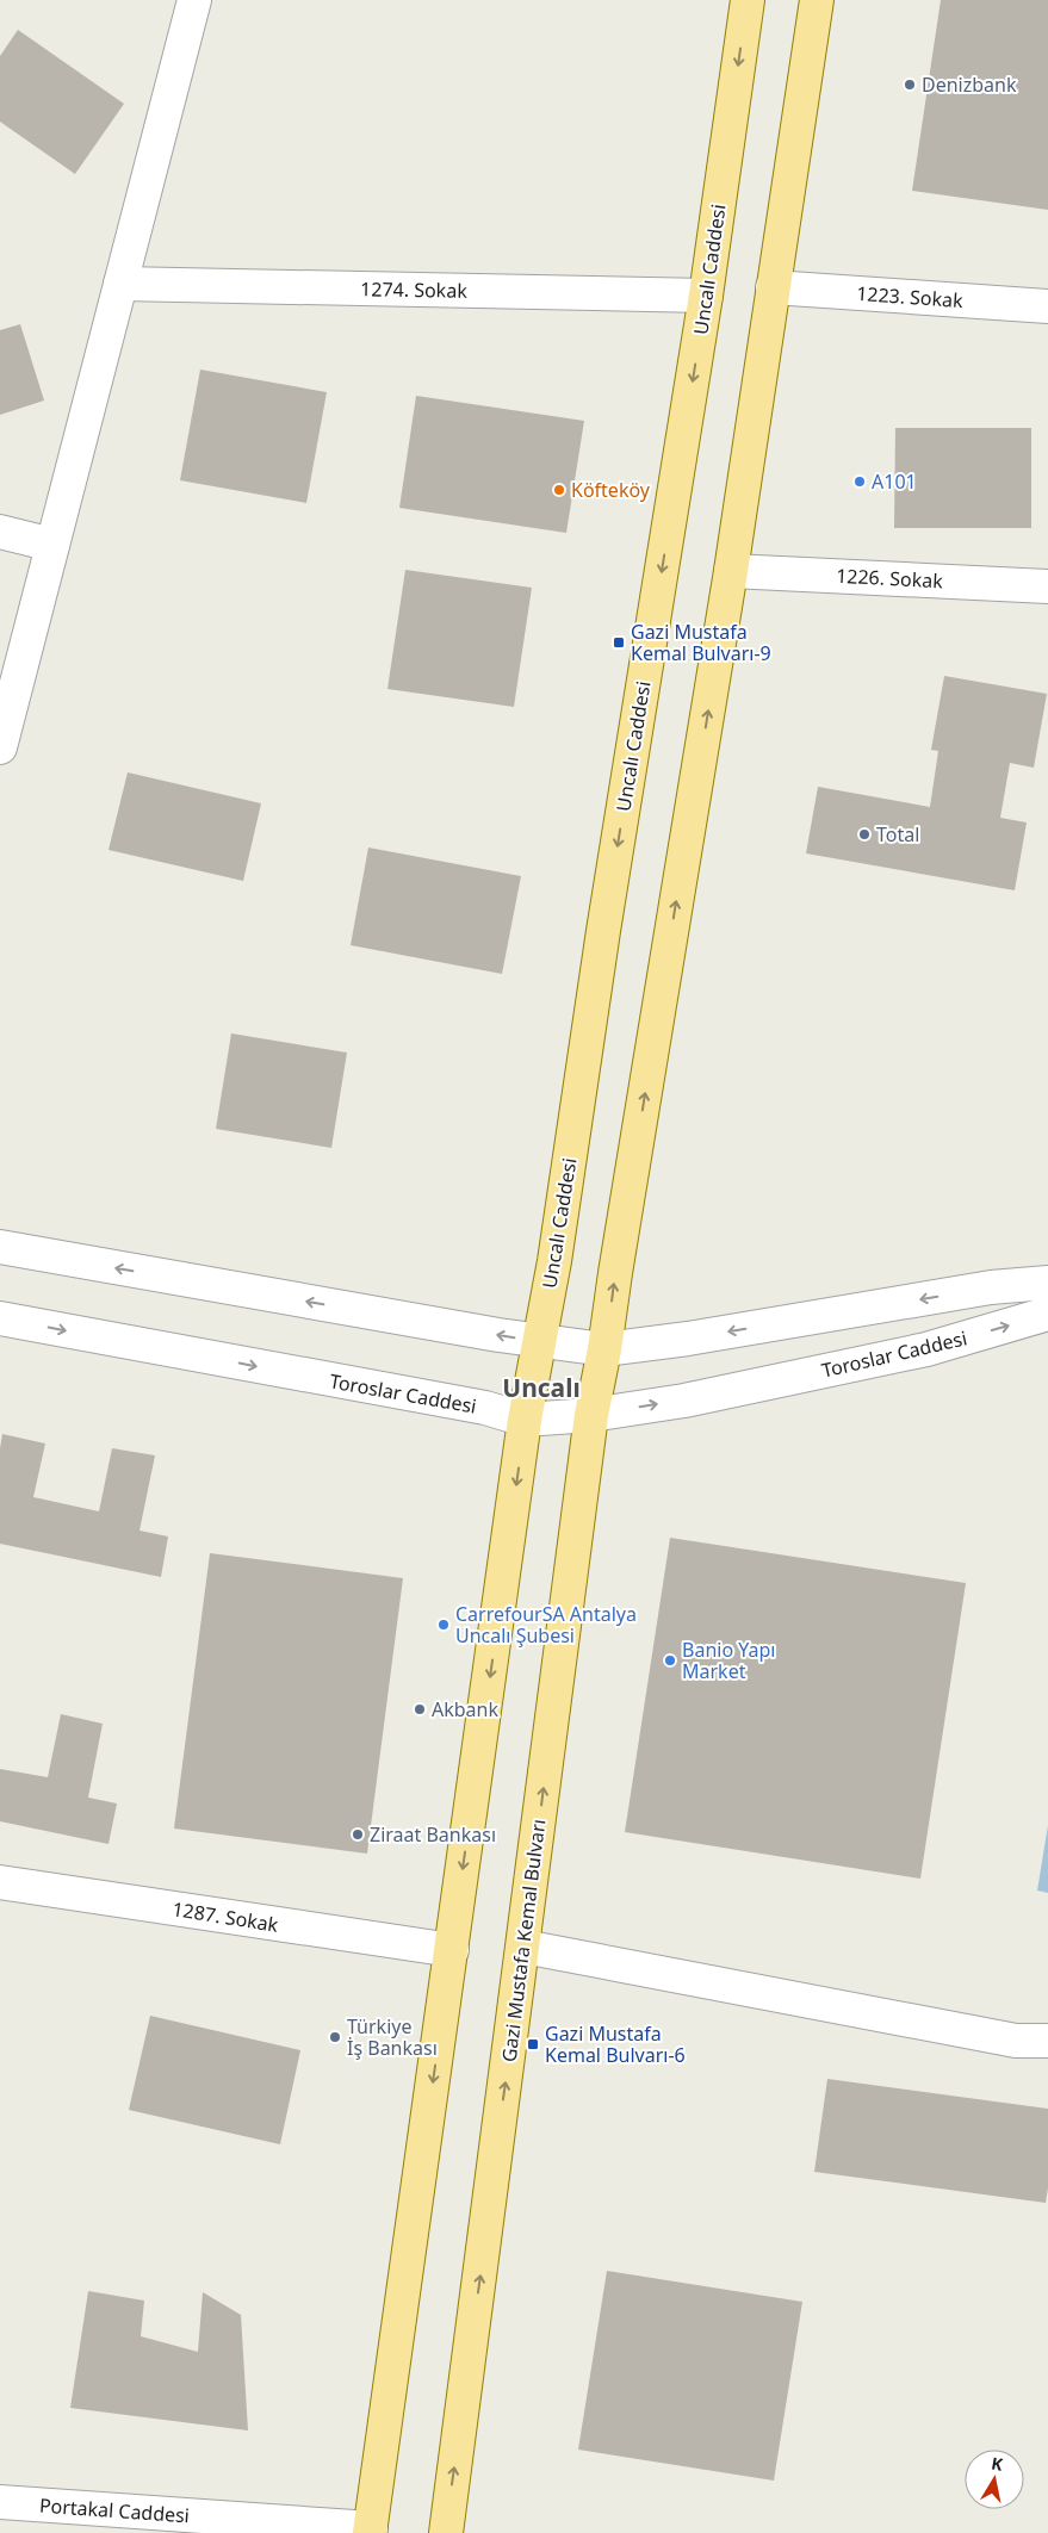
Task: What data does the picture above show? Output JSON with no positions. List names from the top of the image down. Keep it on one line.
{"streets":{"main road":["Uncalı Caddesi","Gazi Mustafa Kemal Bulvarı"],"street":["1274. Sokak","1223. Sokak","1226. Sokak","Toroslar Caddesi","1287. Sokak","Portakal Caddesi"]},"crossings":[["Uncalı Caddesi","1274. Sokak"],["Uncalı Caddesi","Toroslar Caddesi"],["Toroslar Caddesi","Gazi Mustafa Kemal Bulvarı"]],"districts":["Uncalı"],"places":{"other":["Denizbank","A101","Köfteköy","Total","CarrefourSA Antalya Uncalı Şubesi","Banio Yapı Market","Akbank","Ziraat Bankası","Türkiye İş Bankası"],"transit":["Gazi Mustafa Kemal Bulvarı-9","Gazi Mustafa Kemal Bulvarı-6"]},"north":"top"}
